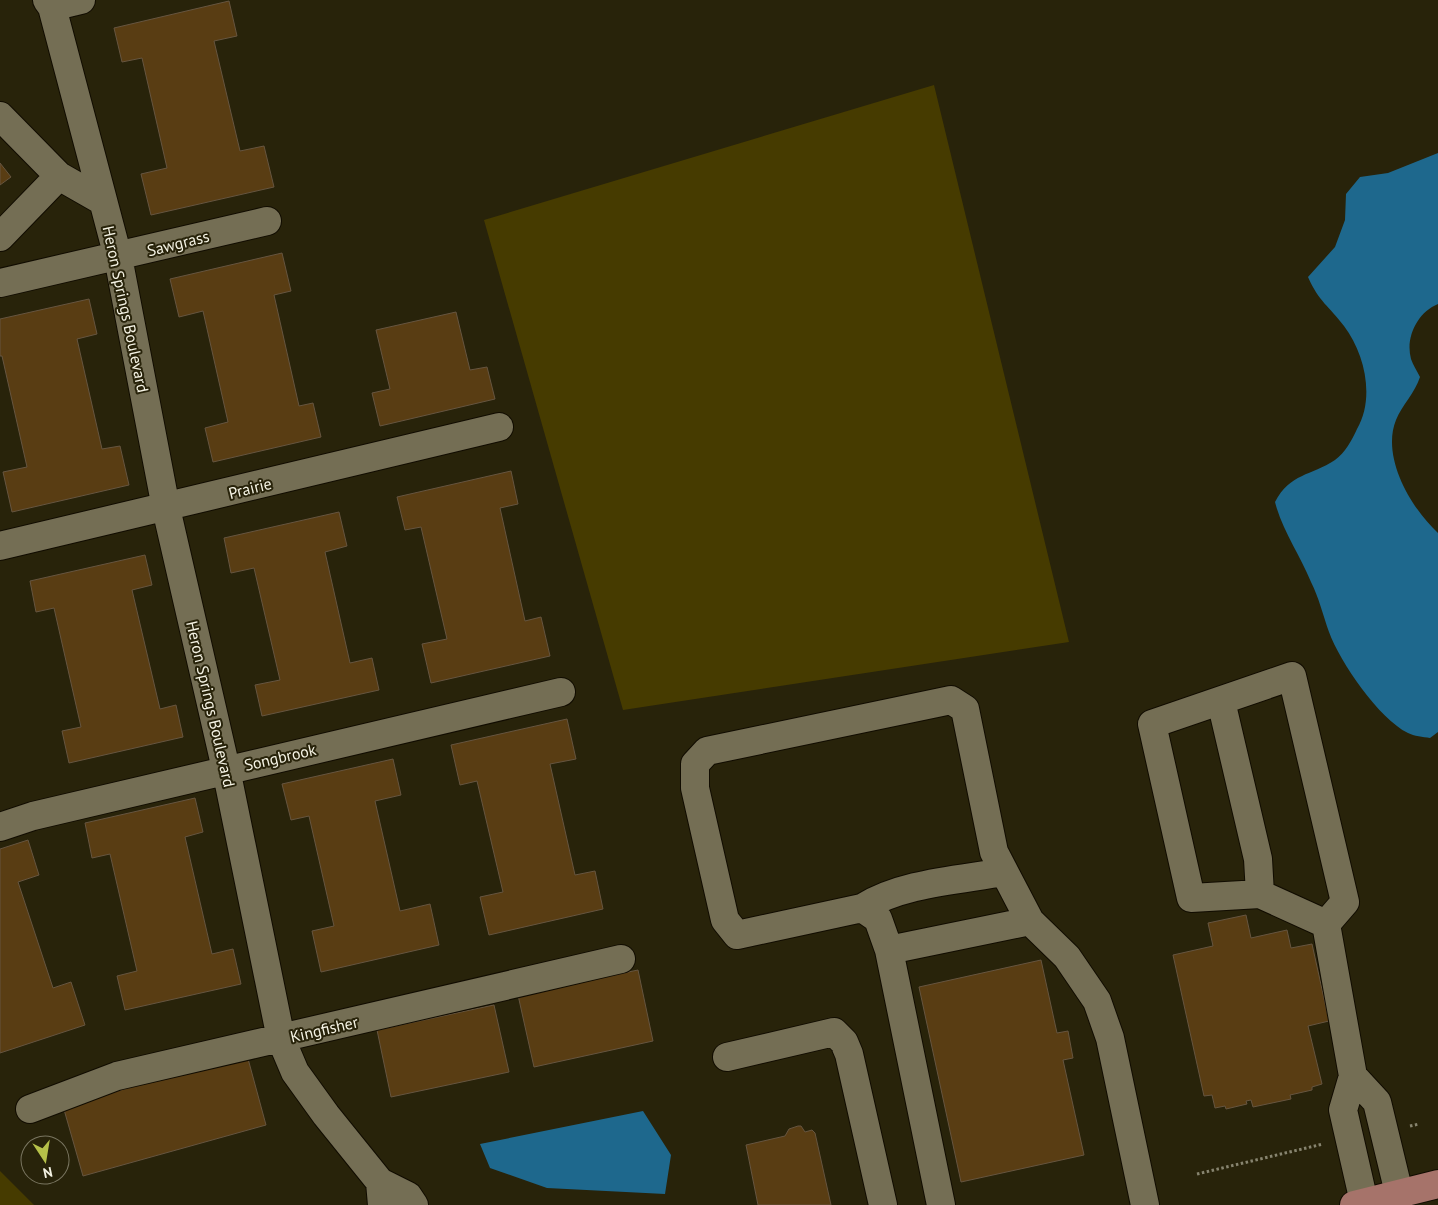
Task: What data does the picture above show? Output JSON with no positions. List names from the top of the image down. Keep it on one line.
{"streets":{"street":["Sawgrass","Heron Springs Boulevard","Prairie","Songbrook","Kingfisher"]},"crossings":[["Sawgrass","Heron Springs Boulevard"],["Heron Springs Boulevard","Prairie"],["Heron Springs Boulevard","Songbrook"],["Heron Springs Boulevard","Kingfisher"]],"north":"bottom"}
